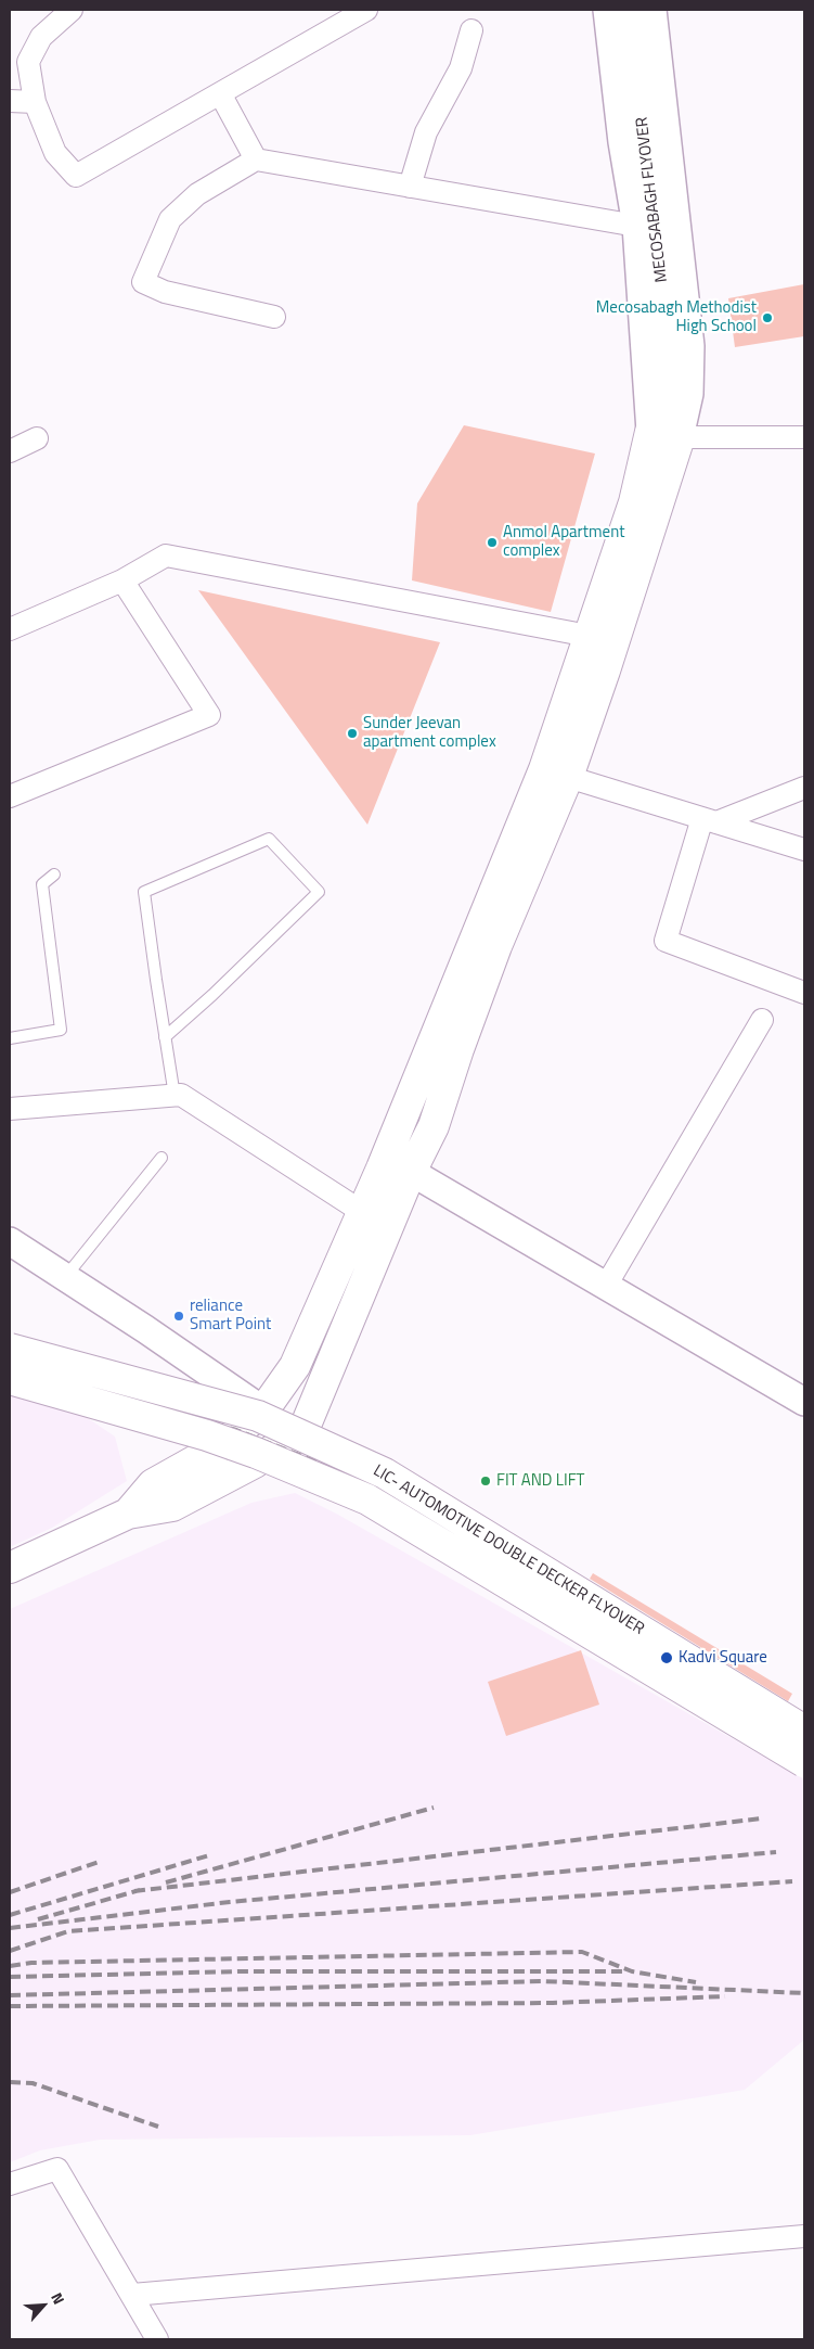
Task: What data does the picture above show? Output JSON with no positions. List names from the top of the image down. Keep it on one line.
{"streets":{"main road":["MECOSABAGH FLYOVER","LIC- AUTOMOTIVE DOUBLE DECKER FLYOVER"]},"places":["Mecosabagh Methodist High School","Anmol Apartment complex","Sunder Jeevan apartment complex","reliance Smart Point","FIT AND LIFT","Kadvi Square"],"north":"top right"}
